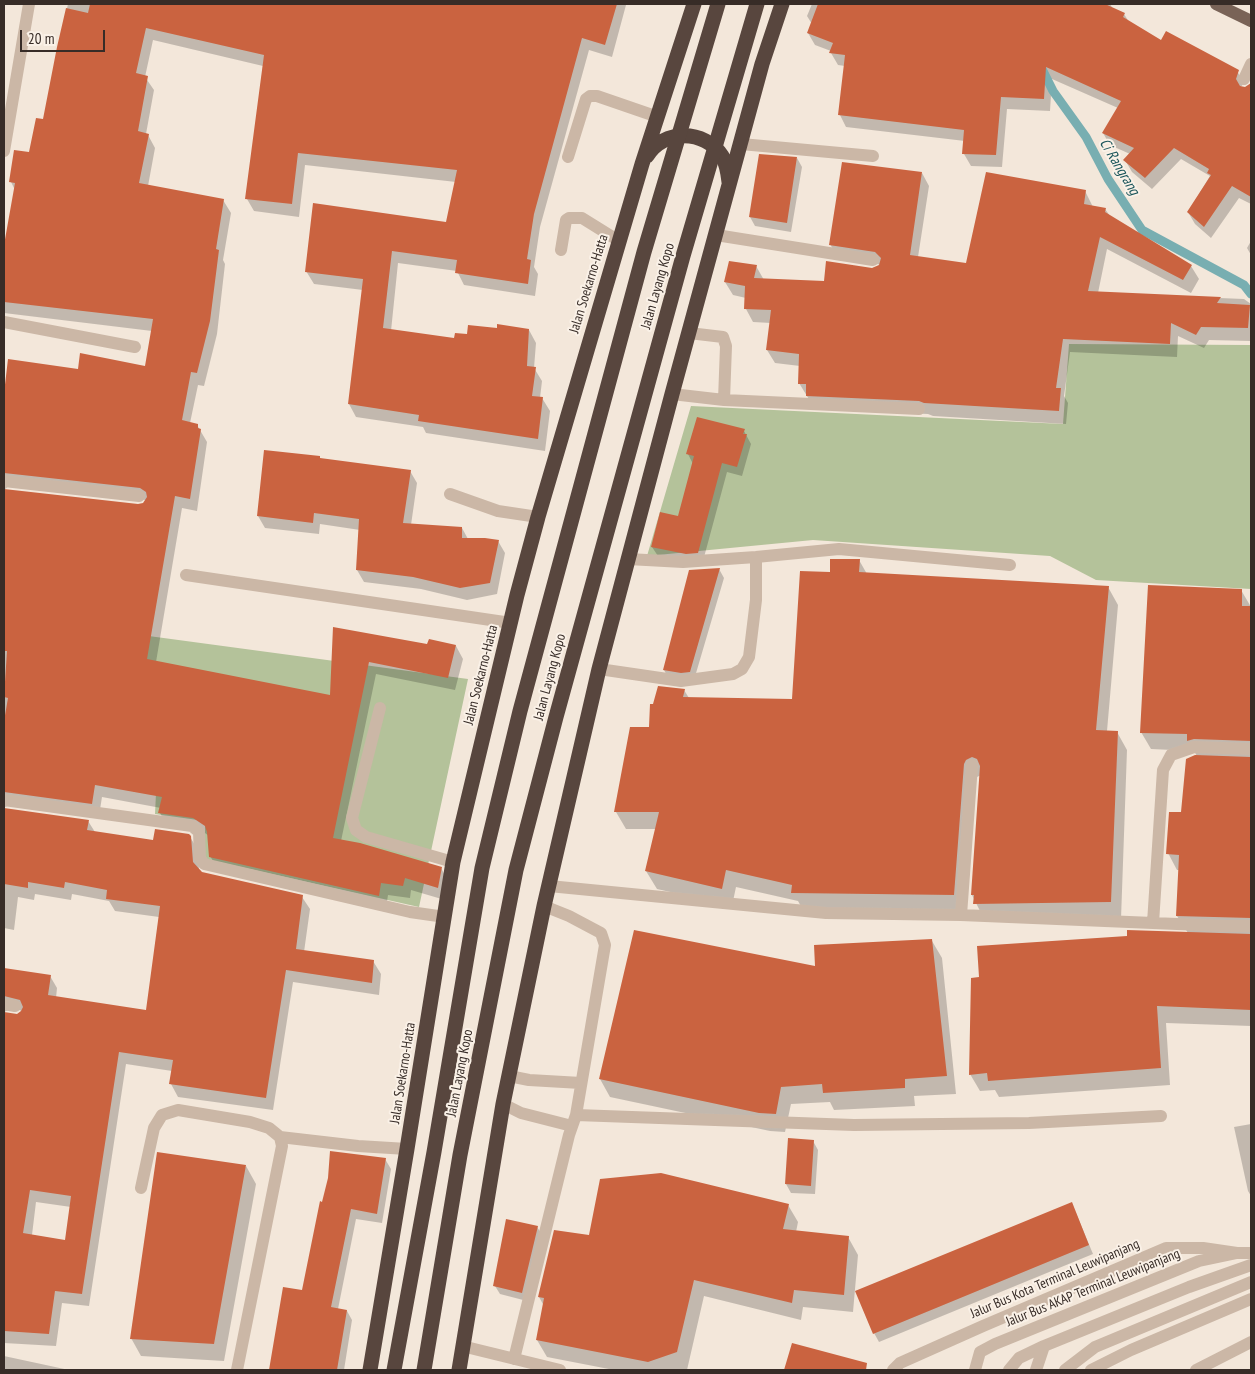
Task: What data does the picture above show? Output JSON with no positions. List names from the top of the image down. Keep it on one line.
{"streets":{"highway":["Jalan Soekarno-Hatta","Jalan Layang Kopo"],"street":["Jalur Bus Kota Terminal Leuwipanjang","Jalur Bus AKAP Terminal Leuwipanjang"]},"crossings":[["Jalur Bus Kota Terminal Leuwipanjang","Jalur Bus AKAP Terminal Leuwipanjang"]],"water":["Ci Rangrang"],"scale_bar":"20 m"}
